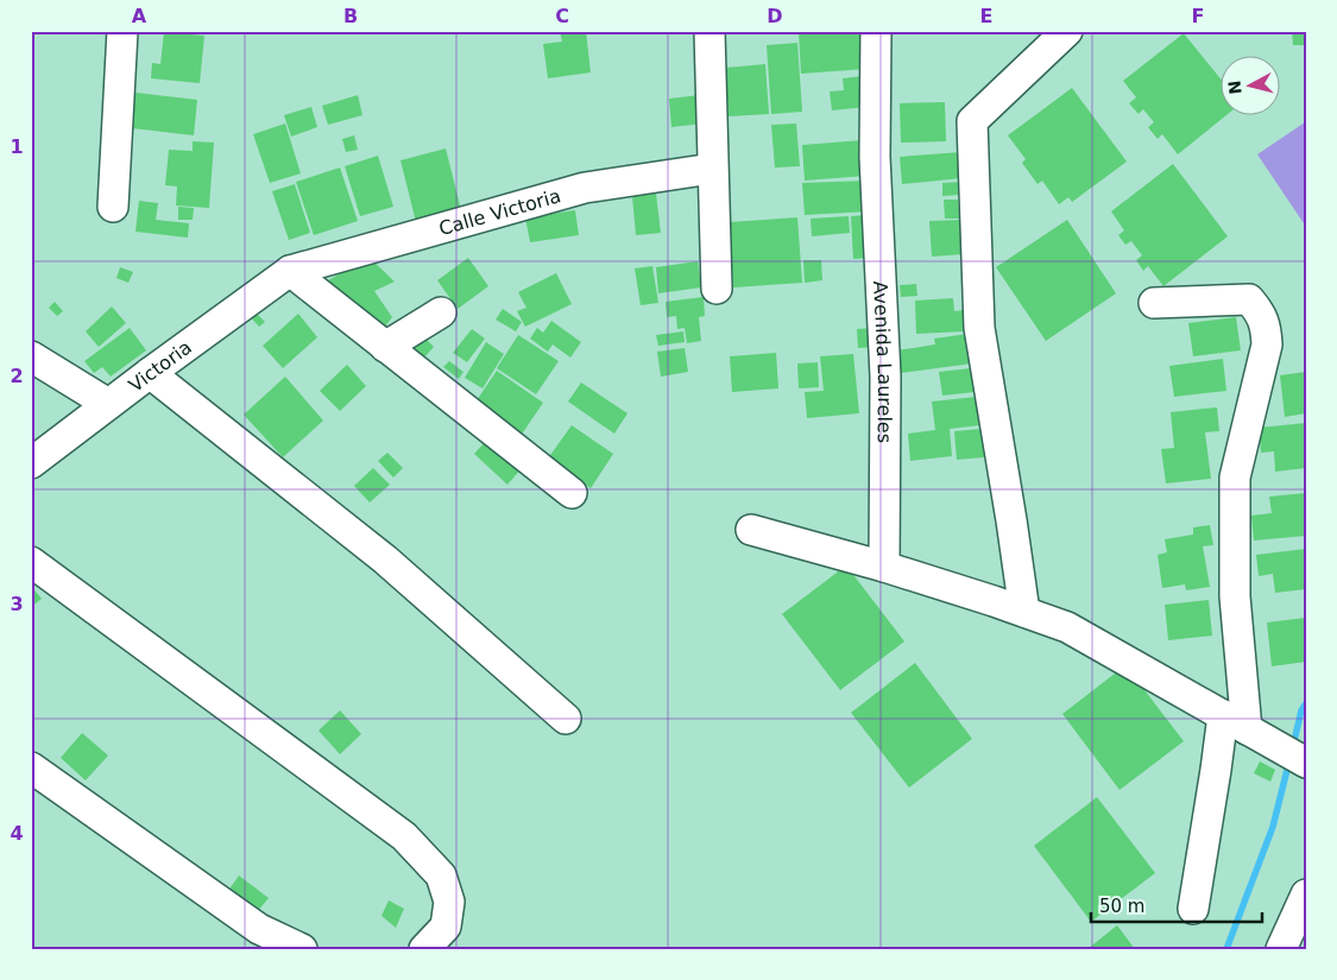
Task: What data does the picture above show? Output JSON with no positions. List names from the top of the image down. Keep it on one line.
{"streets":{"street":["Calle Victoria","Avenida Laureles","Victoria"]},"crossings":[["Calle Victoria","Victoria"]],"scale_bar":"50 m","north":"left","grid":{"columns":["A","B","C","D","E","F"],"rows":["1","2","3","4"]}}
